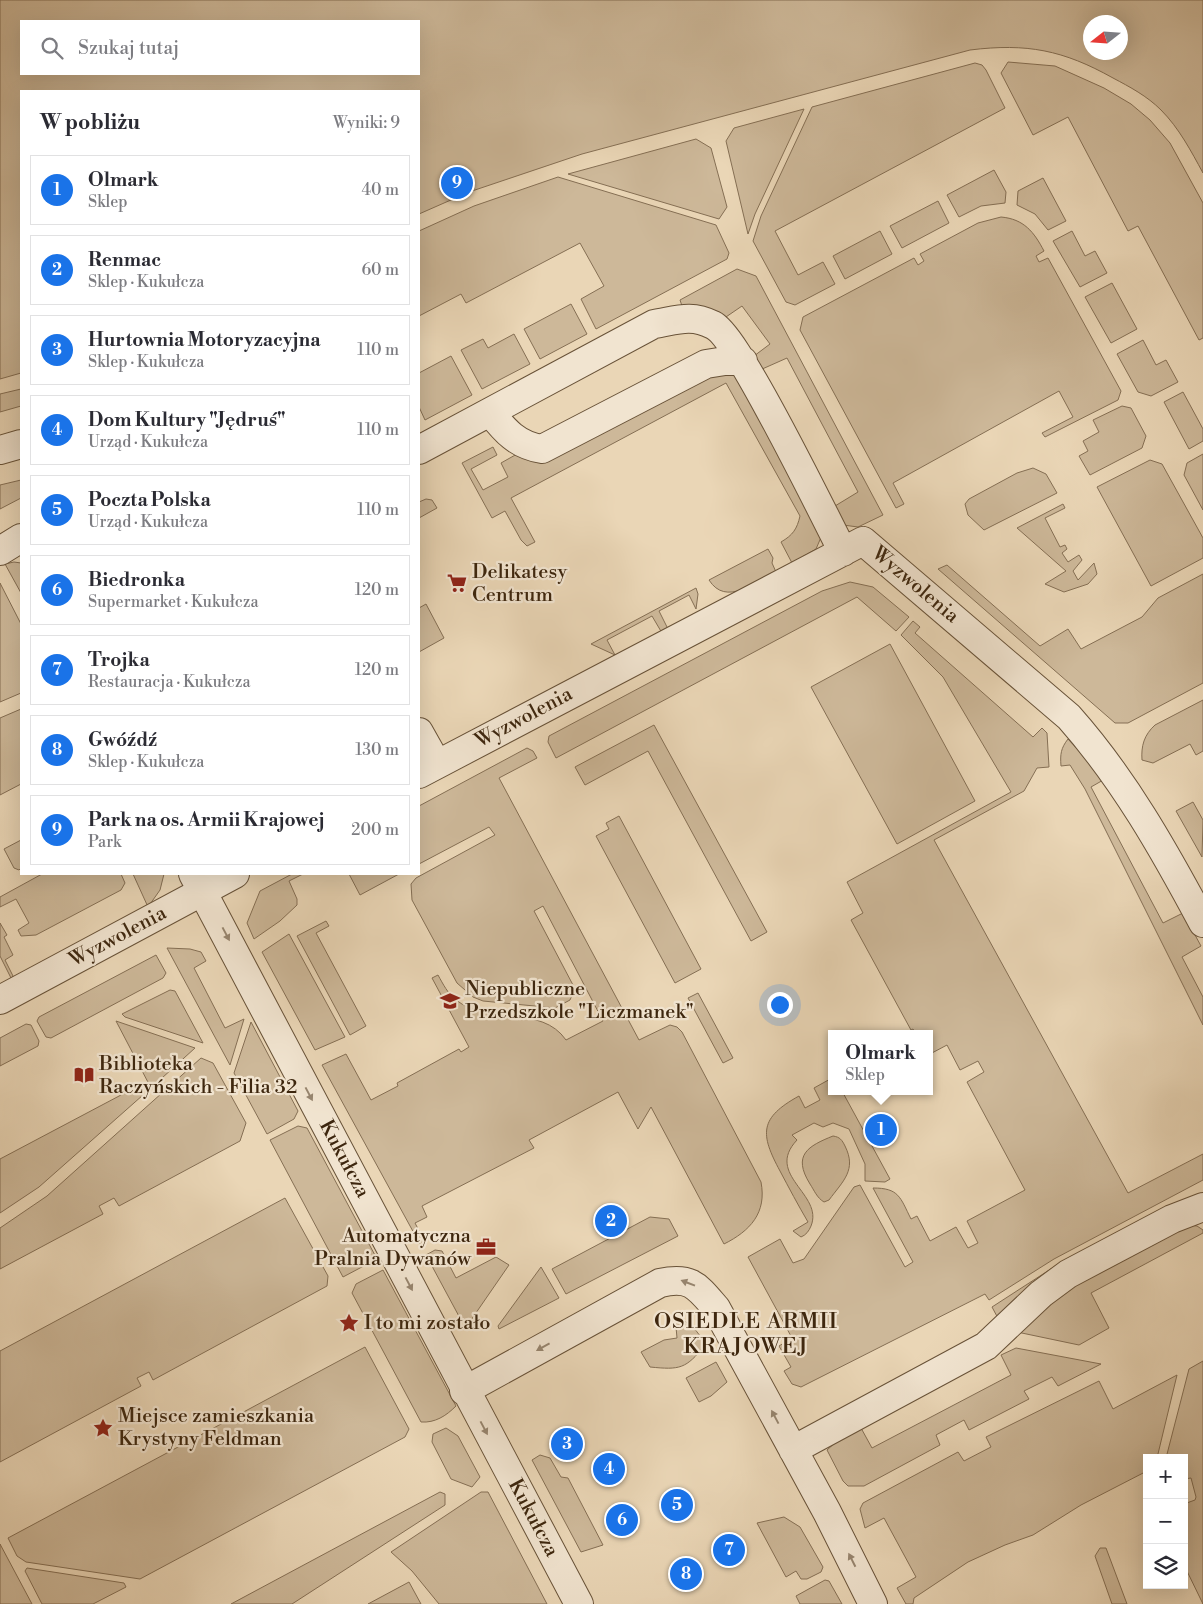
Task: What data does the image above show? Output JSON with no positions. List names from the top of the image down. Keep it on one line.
{"streets":{"street":["Wyzwolenia","Kukułcza"]},"crossings":[["Wyzwolenia","Kukułcza"]],"one_way":["Kukułcza"],"districts":["OSIEDLE ARMII KRAJOWEJ"],"places":{"supermarket":["Delikatesy Centrum"],"school or university":["Niepubliczne Przedszkole \"Liczmanek\""],"library":["Biblioteka Raczyńskich - Filia 32"],"office":["Automatyczna Pralnia Dywanów"],"place":["I to mi zostało","Miejsce zamieszkania Krystyny Feldman"]},"north":"left","page":{"search":"Szukaj tutaj","heading":["W pobliżu","Wyniki: 9"],"list":[{"mark":"1","name":"Olmark","note":"Sklep","value":"40 m"},{"mark":"2","name":"Renmac","note":"Sklep · Kukułcza","value":"60 m"},{"mark":"3","name":"Hurtownia Motoryzacyjna","note":"Sklep · Kukułcza","value":"110 m"},{"mark":"4","name":"Dom Kultury \"Jędruś\"","note":"Urząd · Kukułcza","value":"110 m"},{"mark":"5","name":"Poczta Polska","note":"Urząd · Kukułcza","value":"110 m"},{"mark":"6","name":"Biedronka","note":"Supermarket · Kukułcza","value":"120 m"},{"mark":"7","name":"Trojka","note":"Restauracja · Kukułcza","value":"120 m"},{"mark":"8","name":"Gwóźdź","note":"Sklep · Kukułcza","value":"130 m"},{"mark":"9","name":"Park na os. Armii Krajowej","note":"Park","value":"200 m"}],"pins":["9","1","2","3","4","5","6","7","8"],"popup":["Olmark","Sklep"],"map_buttons":["+","−"]}}
